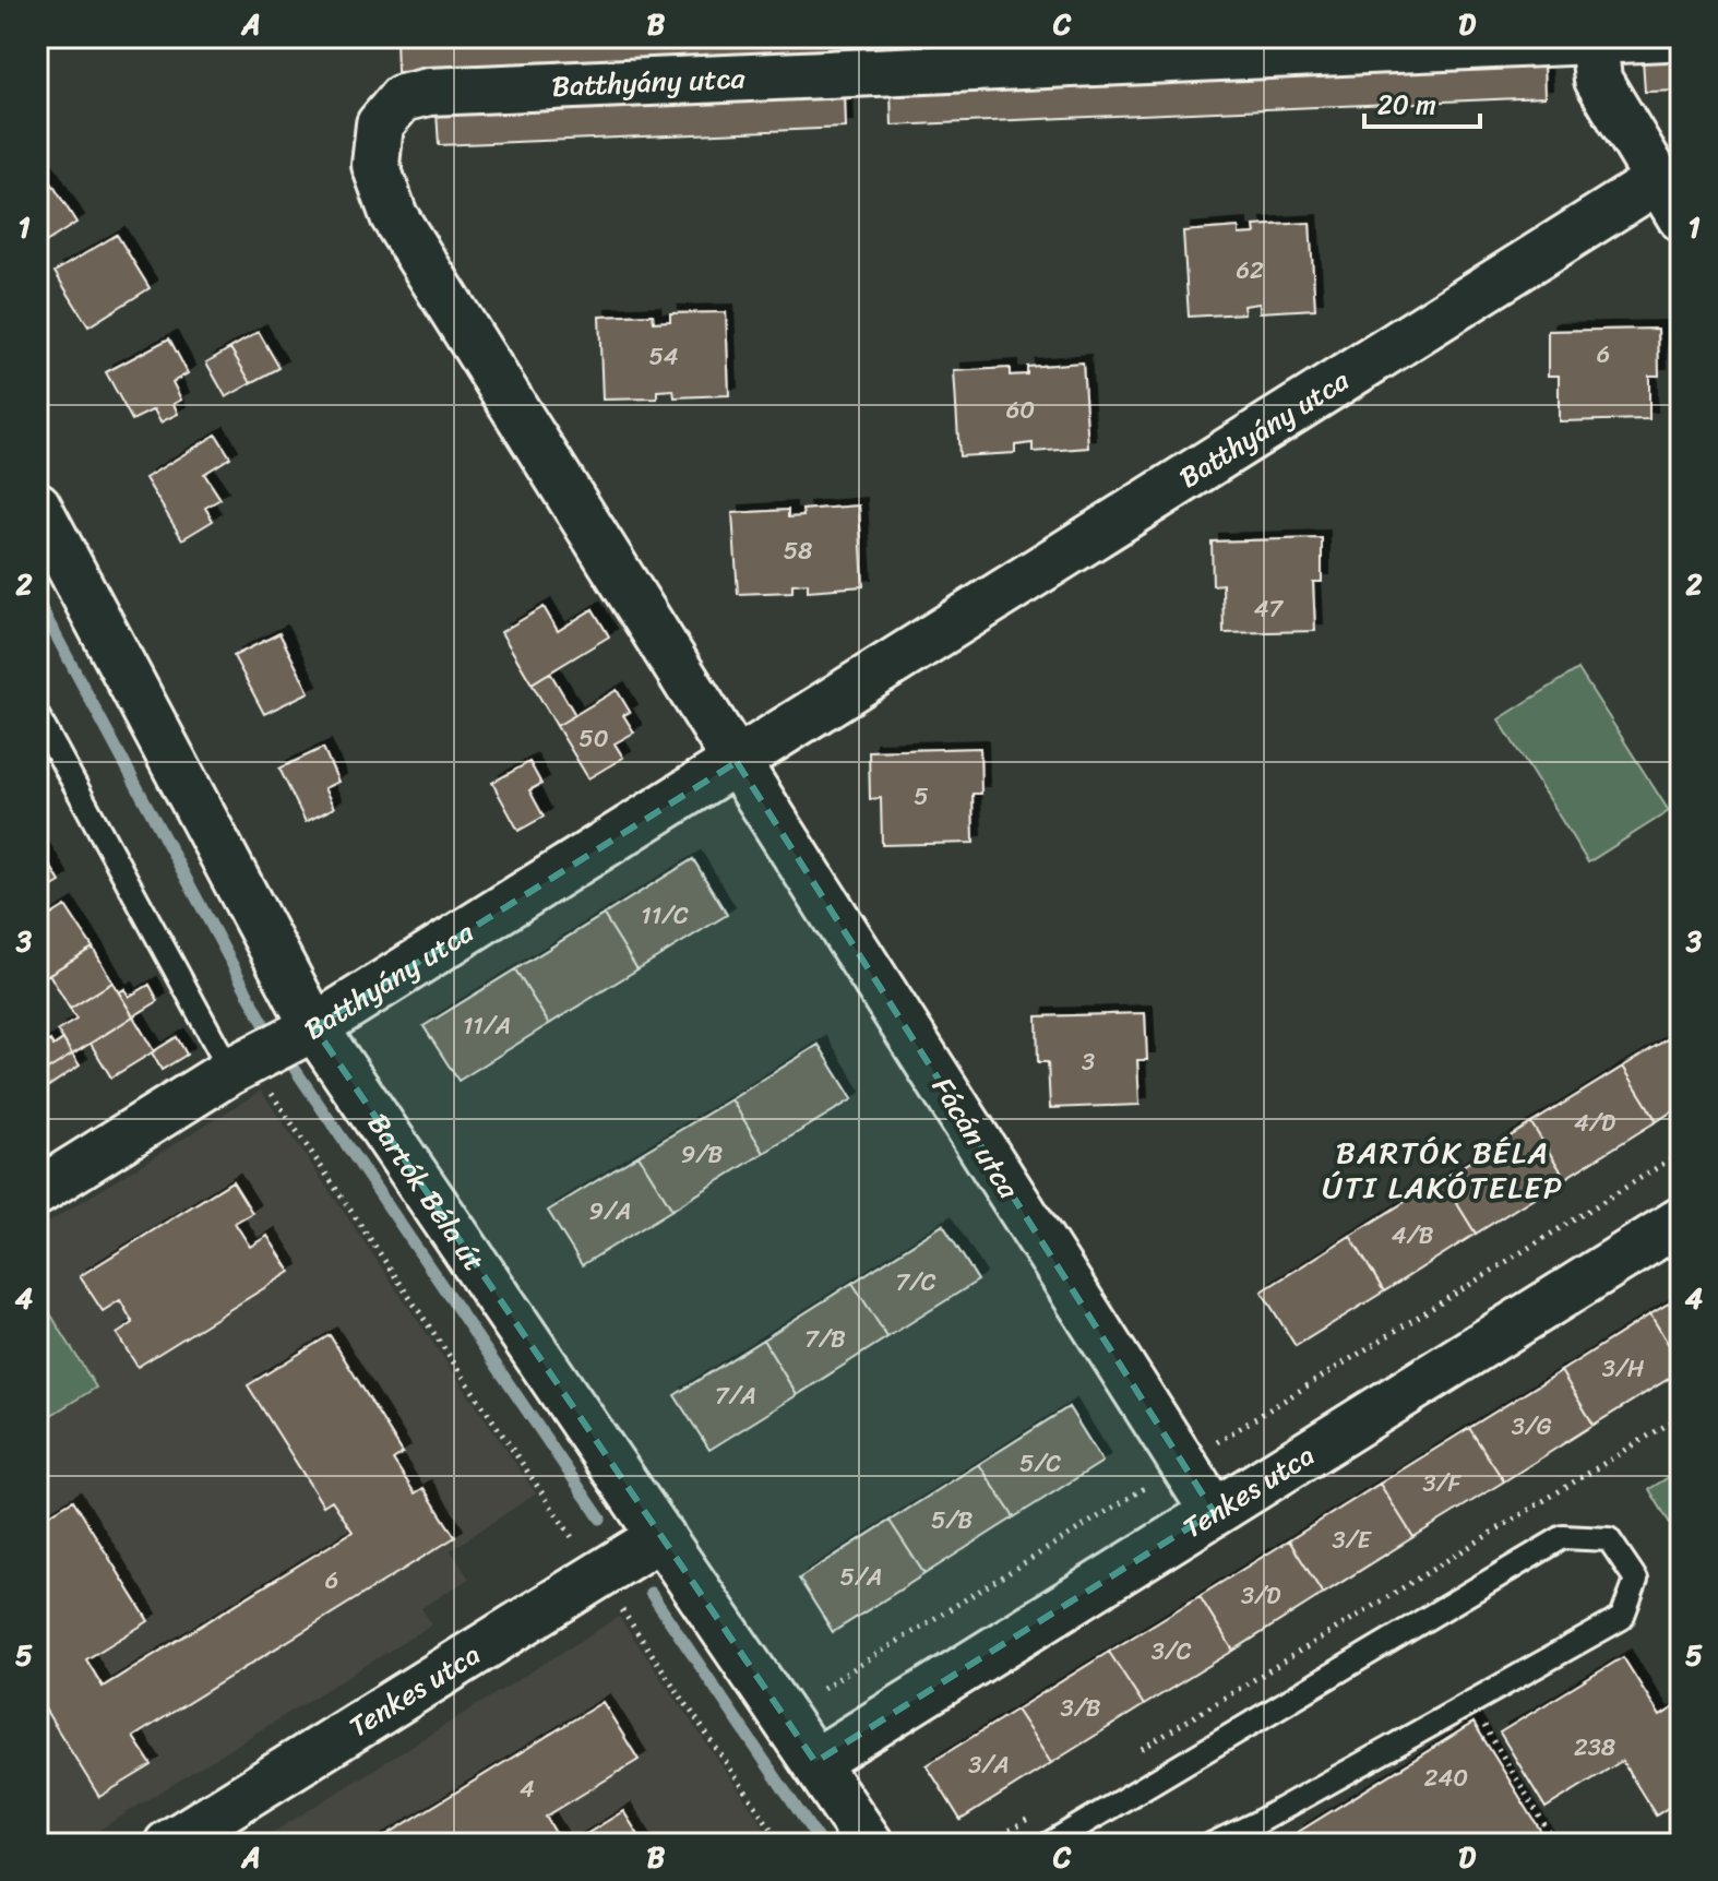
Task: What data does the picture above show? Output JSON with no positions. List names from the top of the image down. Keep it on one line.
{"streets":{"street":["Batthyány utca","Fácán utca","Bartók Béla út","Tenkes utca"]},"crossings":[["Batthyány utca","Fácán utca"],["Batthyány utca","Bartók Béla út"],["Fácán utca","Tenkes utca"],["Bartók Béla út","Tenkes utca"]],"districts":["BARTÓK BÉLA ÚTI LAKÓTELEP"],"house_numbers":["62","6","54","60","58","47","50","5","11/C","11/A","3","4/D","9/B","9/A","4/B","7/C","7/B","3/H","7/A","3/G","5/C","3/F","5/B","3/E","5/A","6","3/D","3/C","3/B","238","3/A","240","4"],"scale_bar":"20 m","grid":{"columns":["A","B","C","D"],"rows":["1","2","3","4","5"]}}
